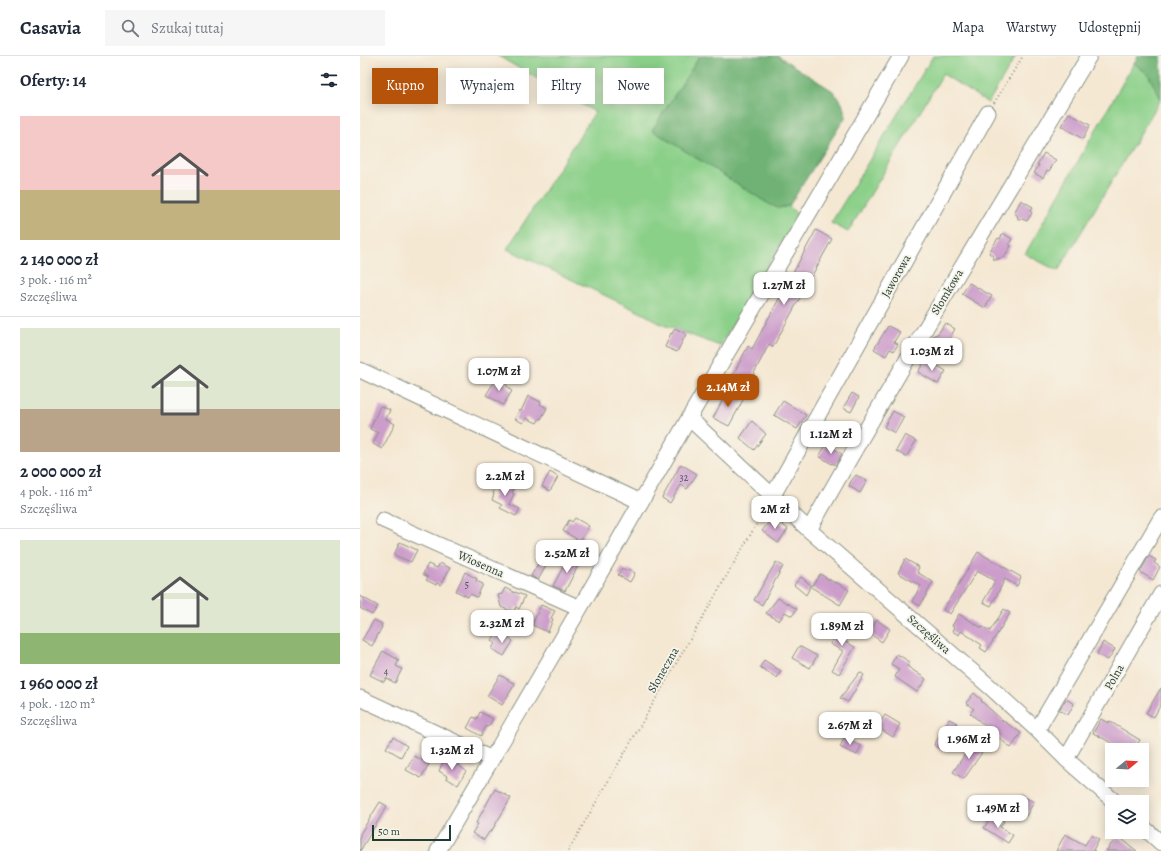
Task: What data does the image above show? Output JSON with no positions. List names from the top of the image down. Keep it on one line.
{"streets":{"street":["Jaworowa","Słomkowa","Wiosenna","Szczęśliwa","Polna"],"path":["Słoneczna"]},"crossings":[["Jaworowa","Szczęśliwa"],["Jaworowa","Słoneczna"],["Słomkowa","Szczęśliwa"],["Szczęśliwa","Słoneczna"],["Szczęśliwa","Polna"]],"house_numbers":["32","5","4"],"scale_bar":"50 m","north":"right","page":{"header":"Casavia","search":"Szukaj tutaj","nav":["Mapa","Warstwy","Udostępnij"],"heading":"Oferty: 14","chip":["Kupno","Wynajem","Filtry","Nowe"],"list":[{"name":"2 140 000 zł","note":"3 pok. · 116 m² · Szczęśliwa"},{"name":"2 000 000 zł","note":"4 pok. · 116 m² · Szczęśliwa"},{"name":"1 960 000 zł","note":"4 pok. · 120 m² · Szczęśliwa"}],"price":["1.27M zł","1.03M zł","1.07M zł","2.14M zł","1.12M zł","2.2M zł","2M zł","2.52M zł","2.32M zł","1.89M zł","2.67M zł","1.96M zł","1.32M zł","1.49M zł"],"scale":"50 m"}}
